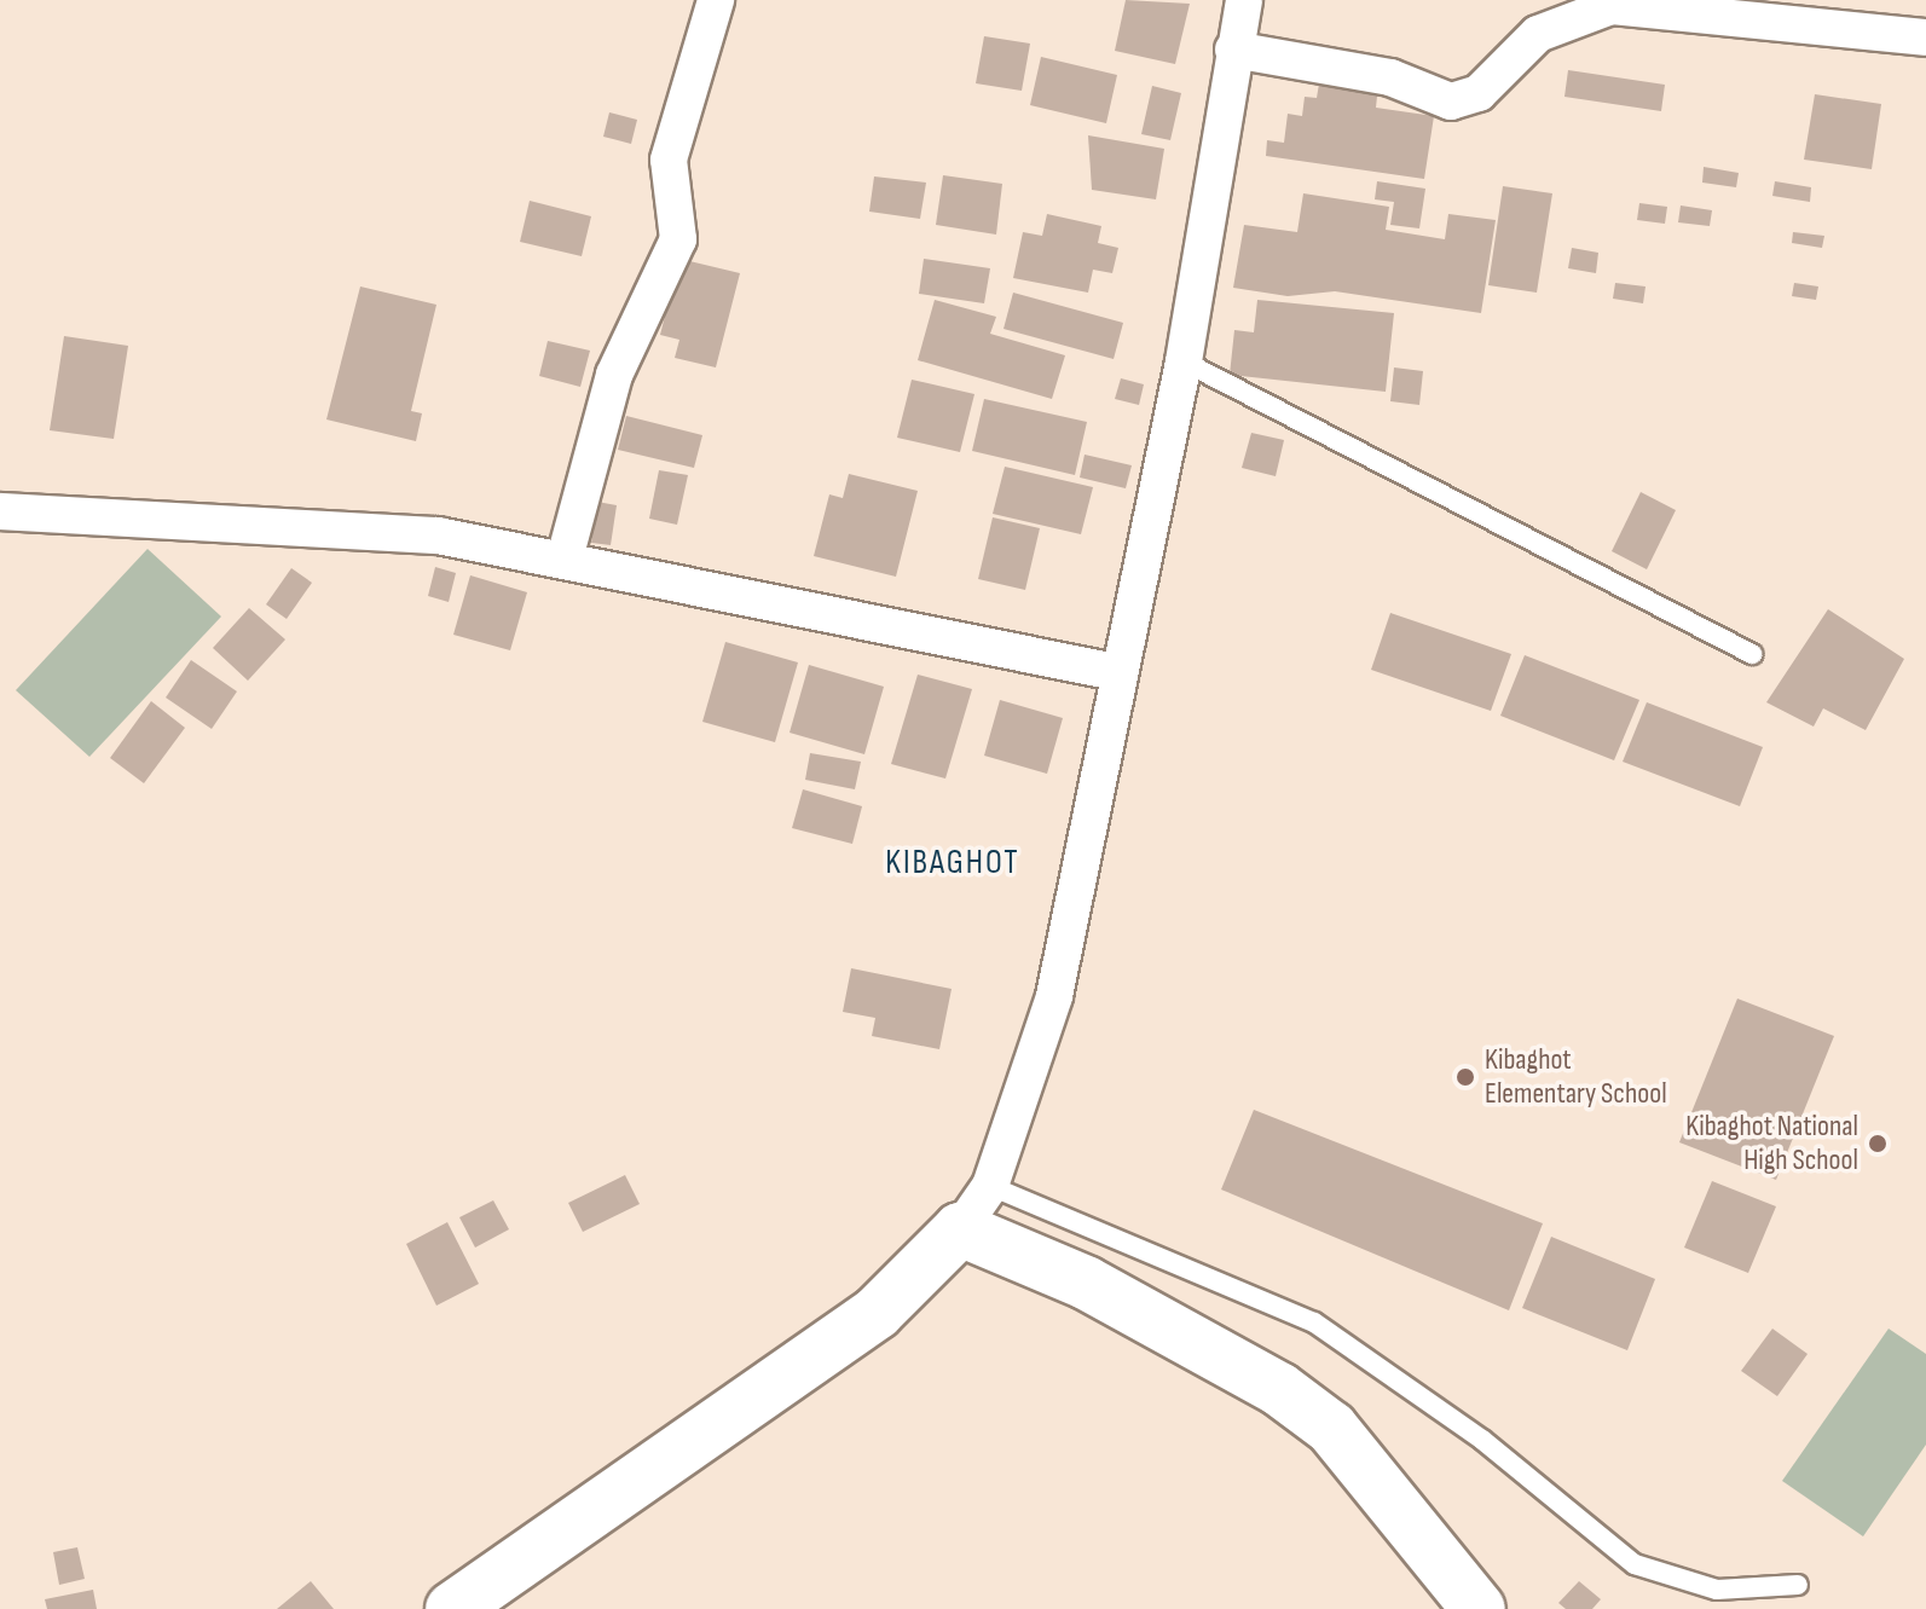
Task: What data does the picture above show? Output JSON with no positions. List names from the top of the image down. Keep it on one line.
{"districts":["KIBAGHOT"],"places":["Kibaghot Elementary School","Kibaghot National High School"]}
